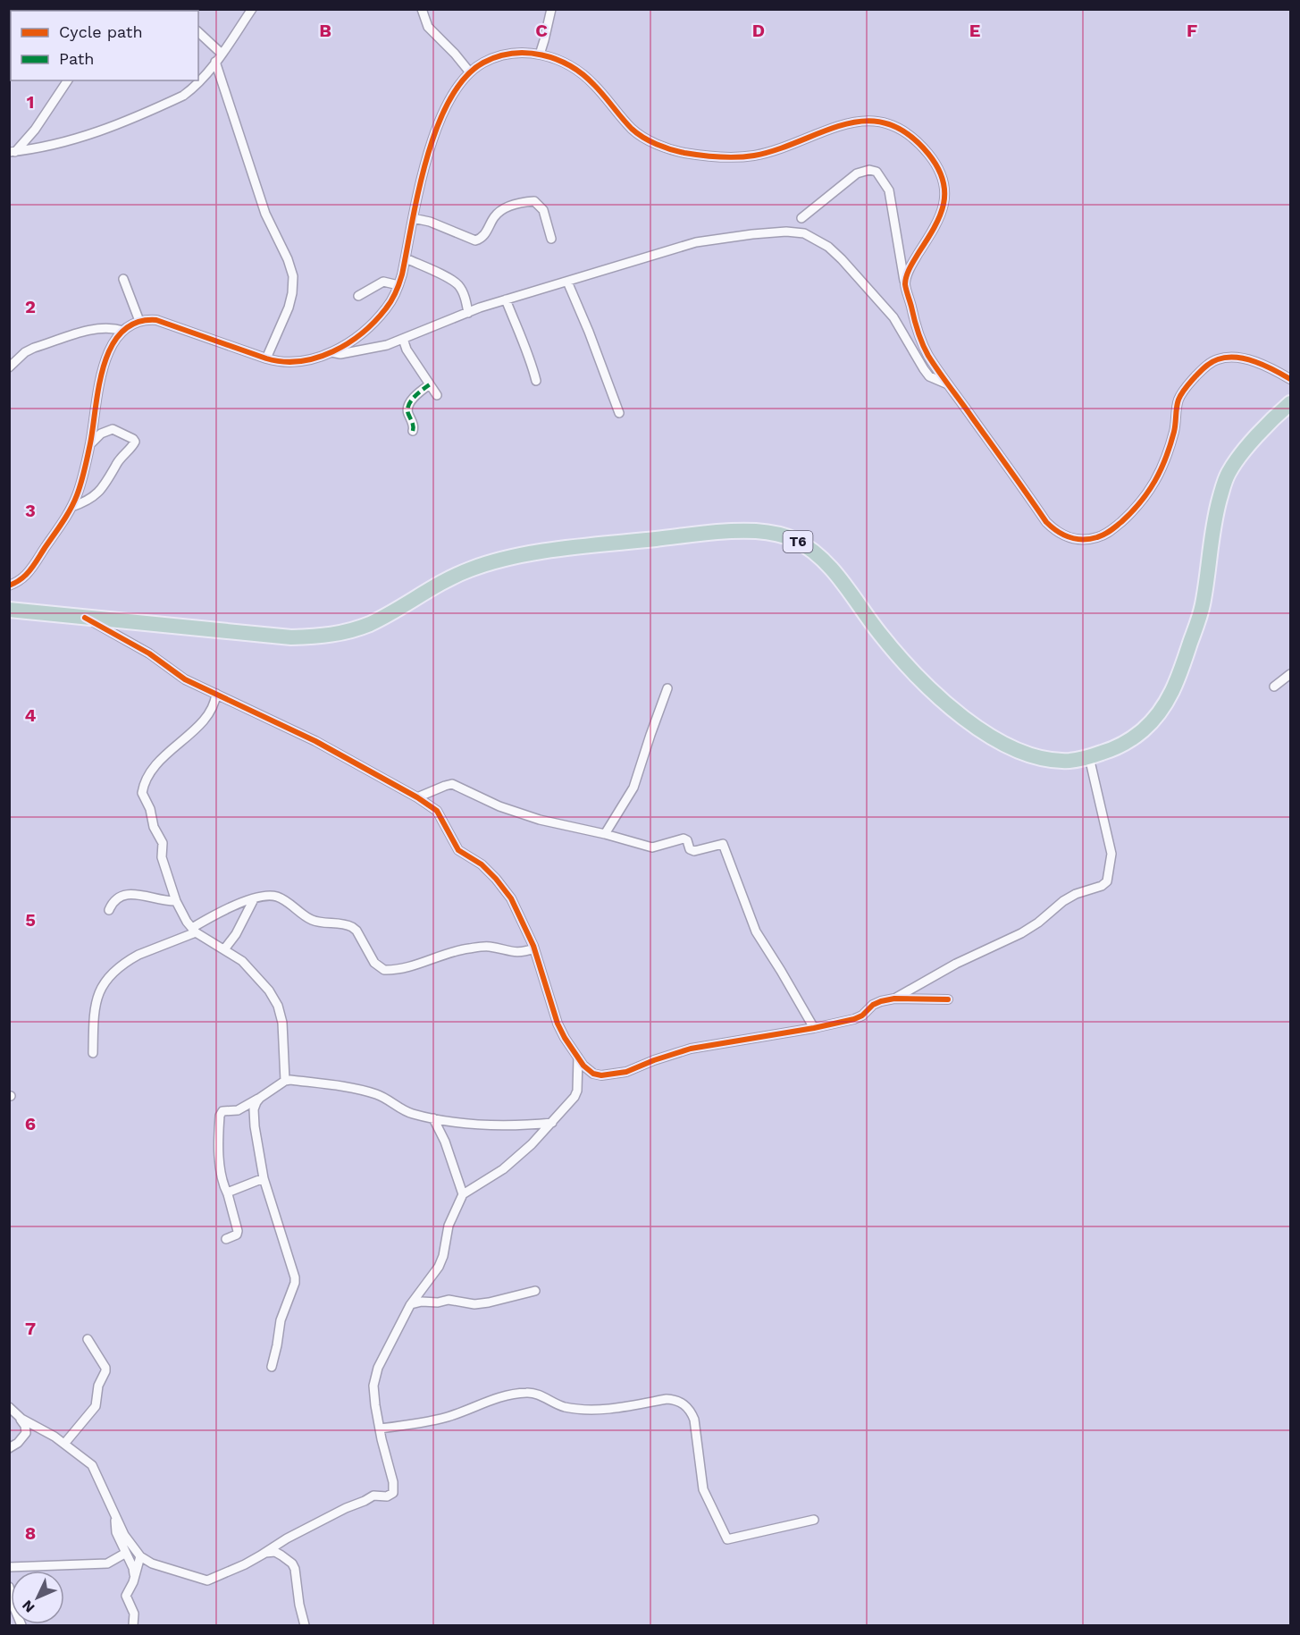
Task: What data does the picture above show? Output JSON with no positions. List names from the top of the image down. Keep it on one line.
{"streets":{"highway":["T6"]},"legend":["Cycle path","Path"],"north":"bottom left","grid":{"columns":["B","C","D","E","F"],"rows":["1","2","3","4","5","6","7","8"]}}
